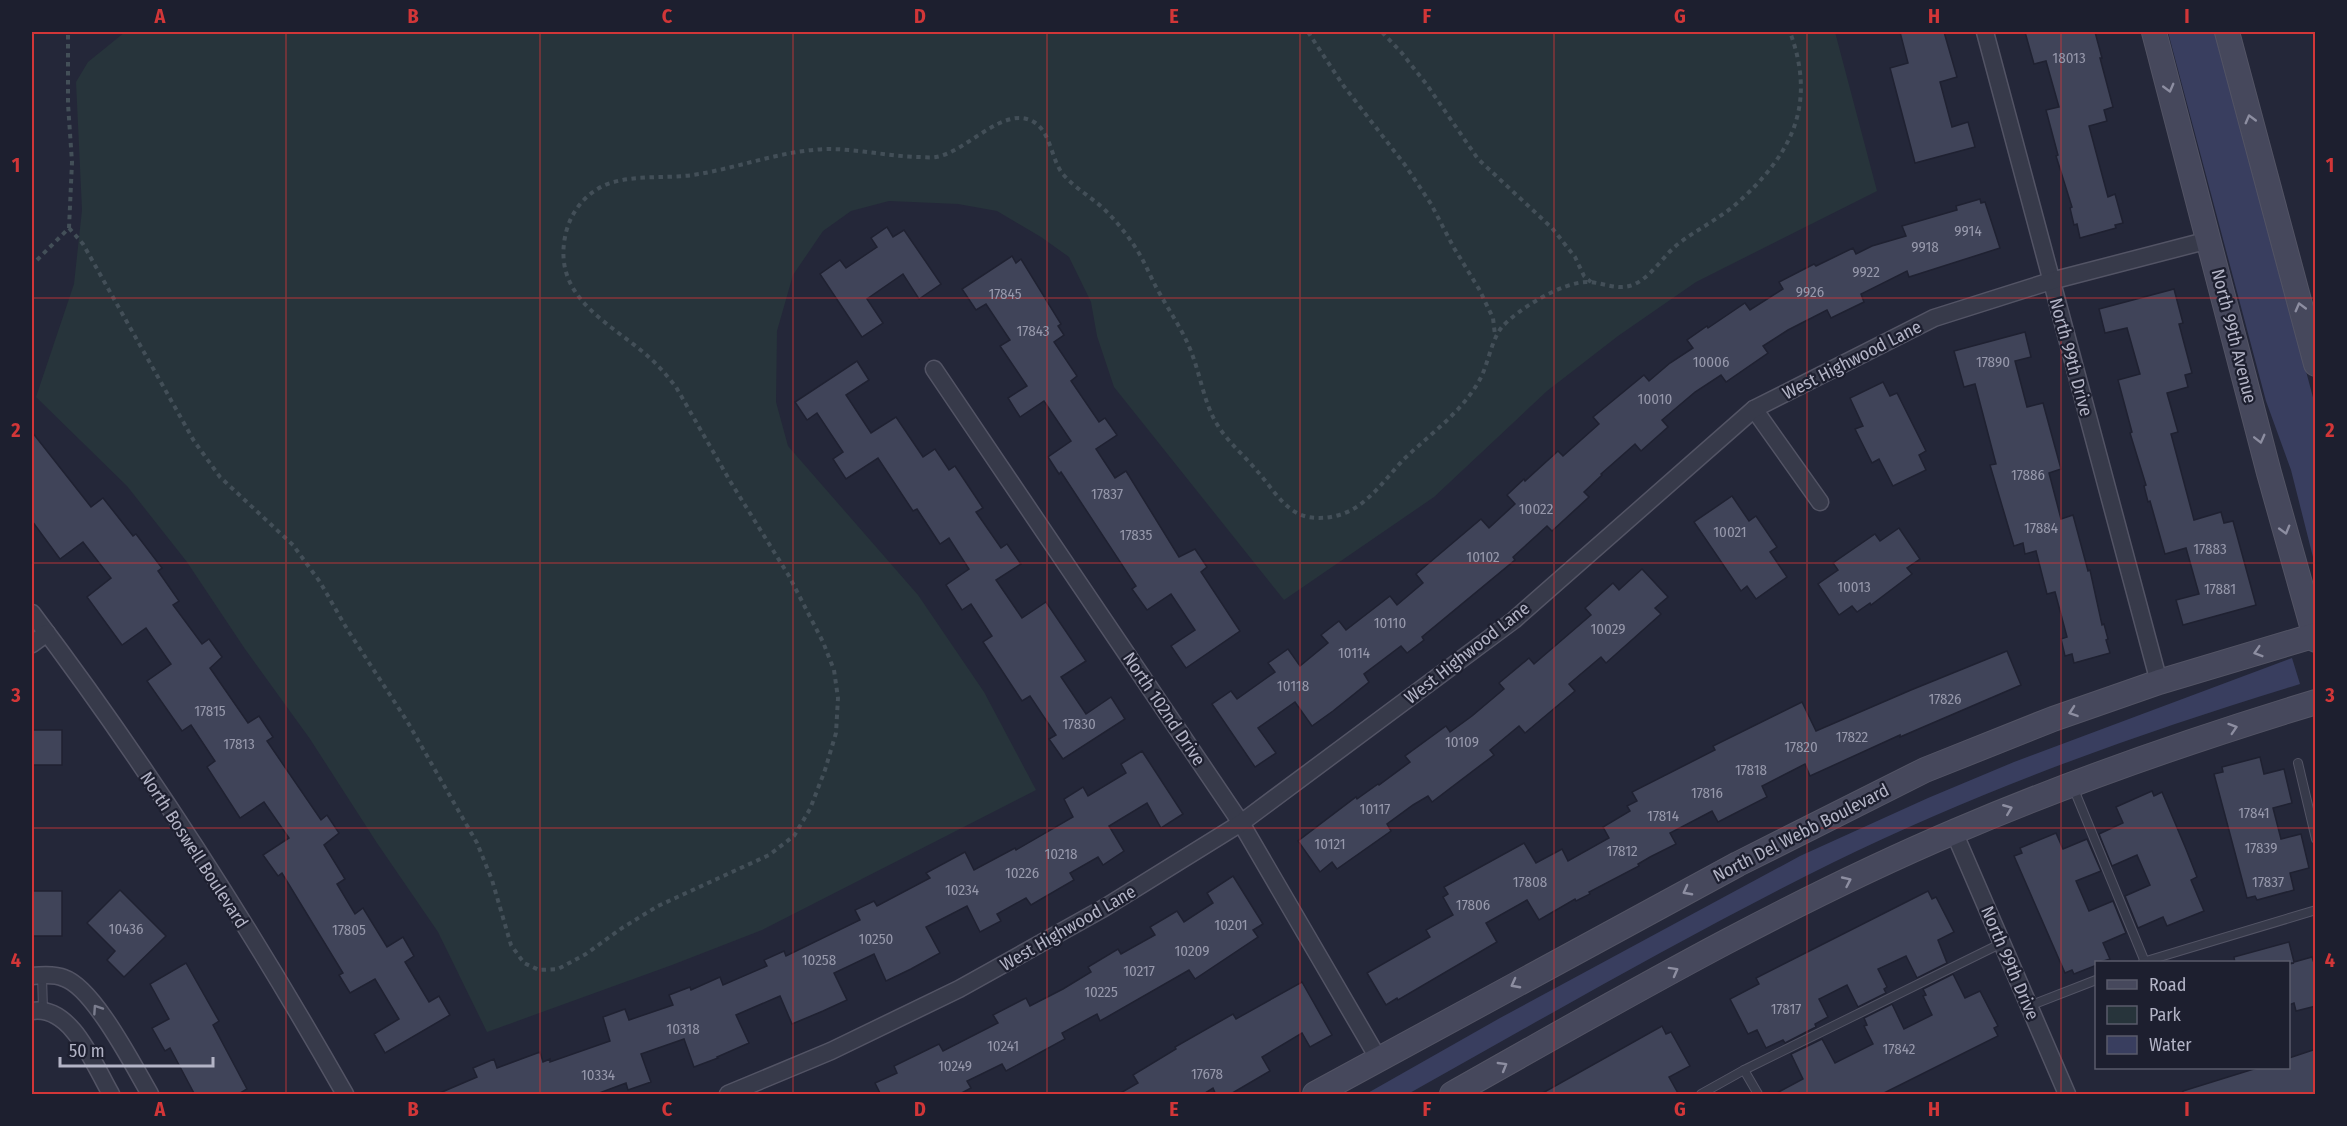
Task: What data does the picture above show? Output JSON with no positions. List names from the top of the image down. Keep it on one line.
{"streets":{"street":["North 99th Avenue","North 99th Drive","West Highwood Lane","North 102nd Drive","North Del Webb Boulevard","North Boswell Boulevard"]},"crossings":[["North 99th Avenue","West Highwood Lane"],["North 99th Avenue","North Del Webb Boulevard"],["North 99th Drive","West Highwood Lane"],["North 99th Drive","North Del Webb Boulevard"],["West Highwood Lane","North 102nd Drive"],["North 102nd Drive","North Del Webb Boulevard"]],"house_numbers":["18013","9914","9918","9922","9926","17845","17843","10006","17890","10010","17886","17837","10022","17884","10021","17835","17883","10102","10013","17881","10110","10029","10114","10118","17826","17815","17830","17822","10109","17813","17820","17818","17816","10117","17841","17814","10121","17839","17812","10218","10226","17808","17837","10234","17806","10201","10436","17805","10250","10209","10258","10217","10225","17817","10318","10241","17842","10249","17678","10334"],"legend":["Road","Park","Water"],"scale_bar":"50 m","grid":{"columns":["A","B","C","D","E","F","G","H","I"],"rows":["1","2","3","4"]}}
